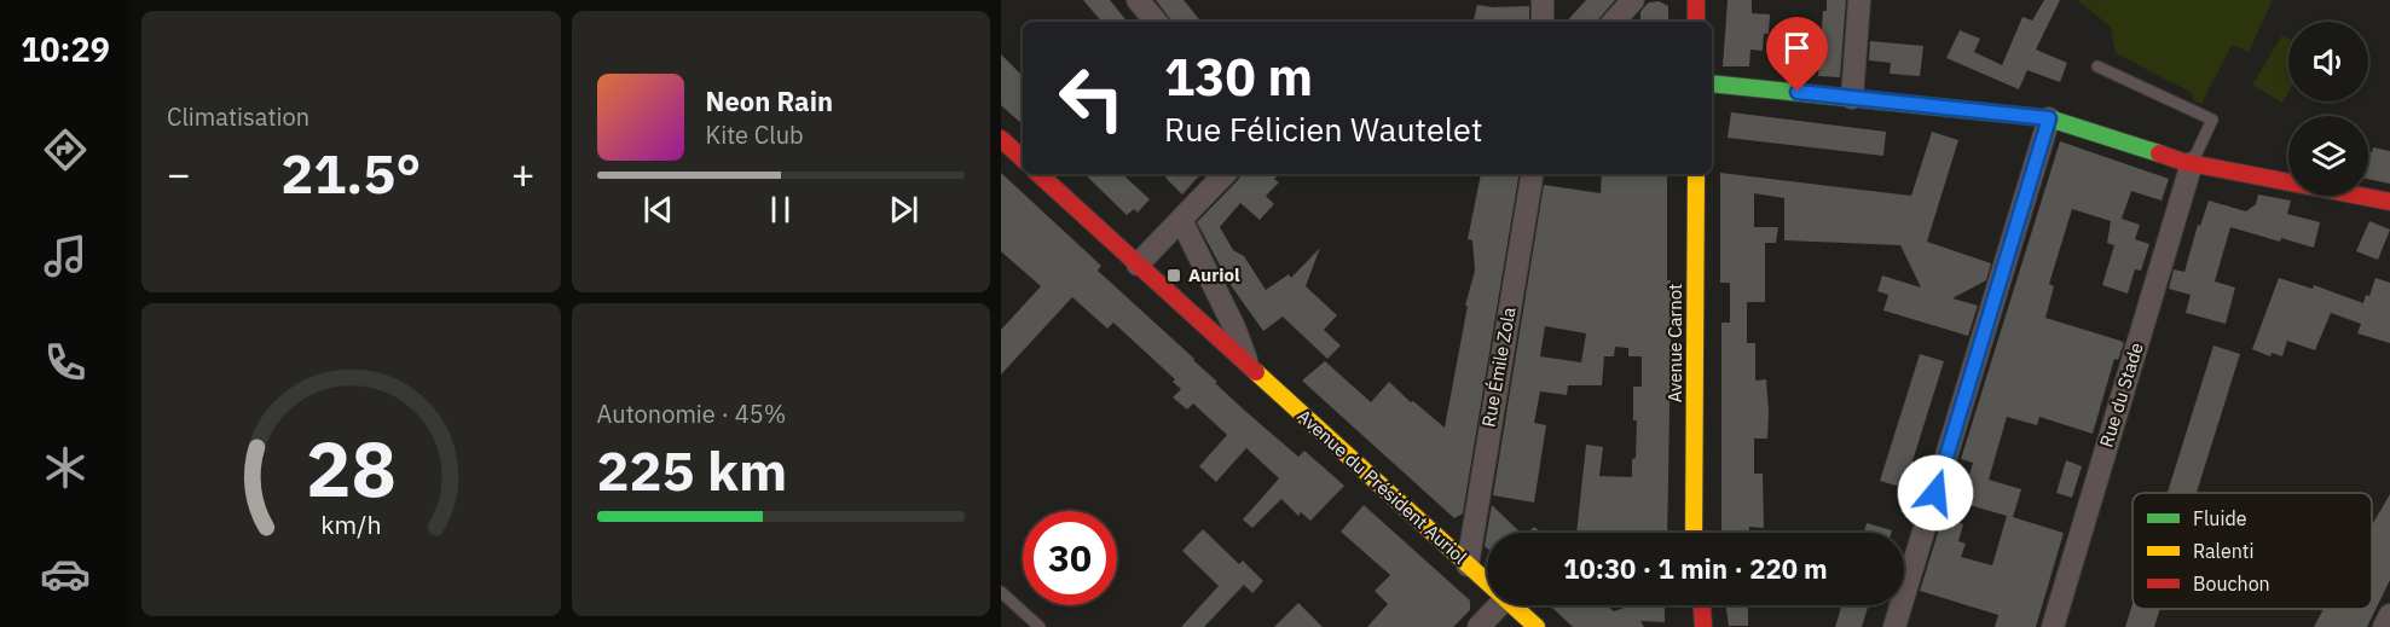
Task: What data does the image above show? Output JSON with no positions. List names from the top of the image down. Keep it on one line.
{"streets":{"main road":["Avenue Carnot","Avenue du Président Auriol"],"street":["Rue Émile Zola","Rue du Stade"]},"crossings":[["Rue Émile Zola","Avenue du Président Auriol"]],"places":{"transit":["Auriol"]},"legend":["Fluide","Ralenti","Bouchon"],"page":{"tabs":"10:29","tile":["Climatisation",["Autonomie · 45%","225 km"]],"turn":["130 m","Rue Félicien Wautelet"],"song":["Neon Rain","Kite Club"],"heat":["−","21.5°","+"],"limit":"30","trip":"10:30 · 1 min · 220 m","gauge":["28","km/h"]}}
